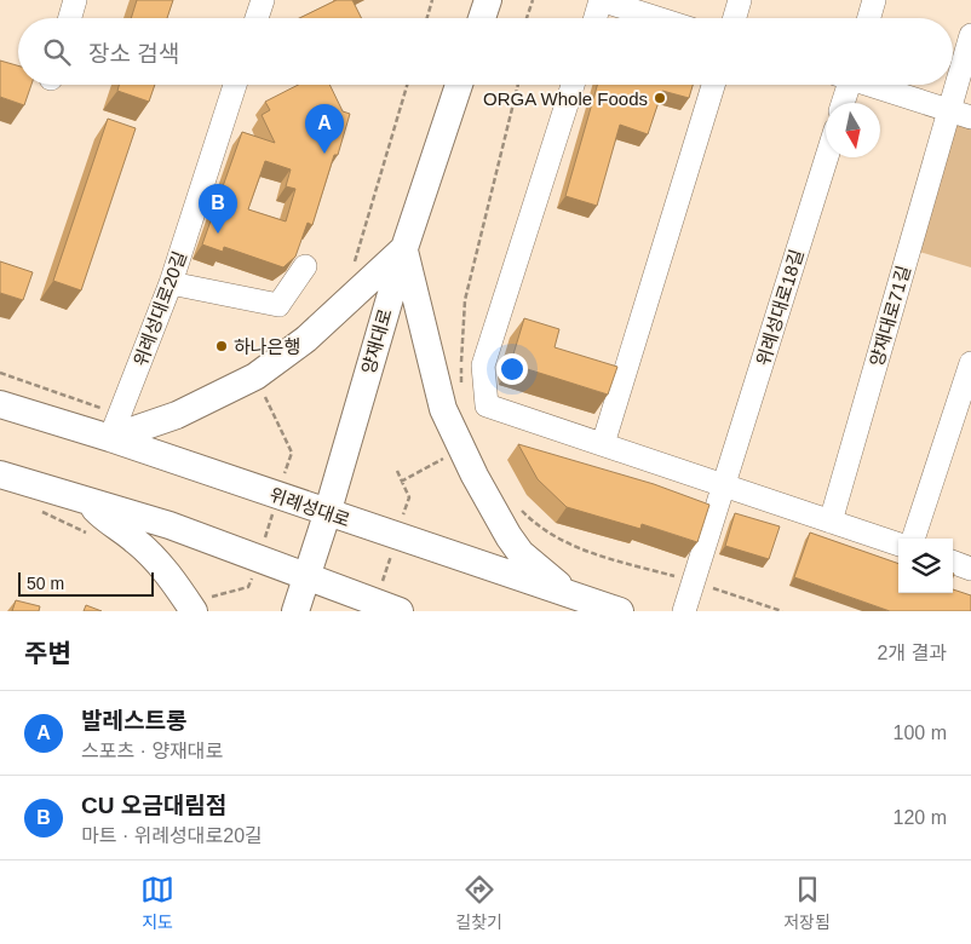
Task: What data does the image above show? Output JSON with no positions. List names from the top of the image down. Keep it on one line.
{"streets":{"main road":["양재대로","위례성대로"],"street":["위례성대로18길","위례성대로20길","양재대로71길"]},"crossings":[["위례성대로20길","위례성대로"],["양재대로","위례성대로"]],"places":["ORGA Whole Foods","하나은행"],"scale_bar":"50 m","north":"bottom","page":{"search":"장소 검색","pins":["A","B"],"scale":"50 m","heading":["주변","2개 결과"],"list":[{"mark":"A","name":"발레스트롱","note":"스포츠 · 양재대로","value":"100 m"},{"mark":"B","name":"CU 오금대림점","note":"마트 · 위례성대로20길","value":"120 m"}],"nav":["지도","길찾기","저장됨"]}}
